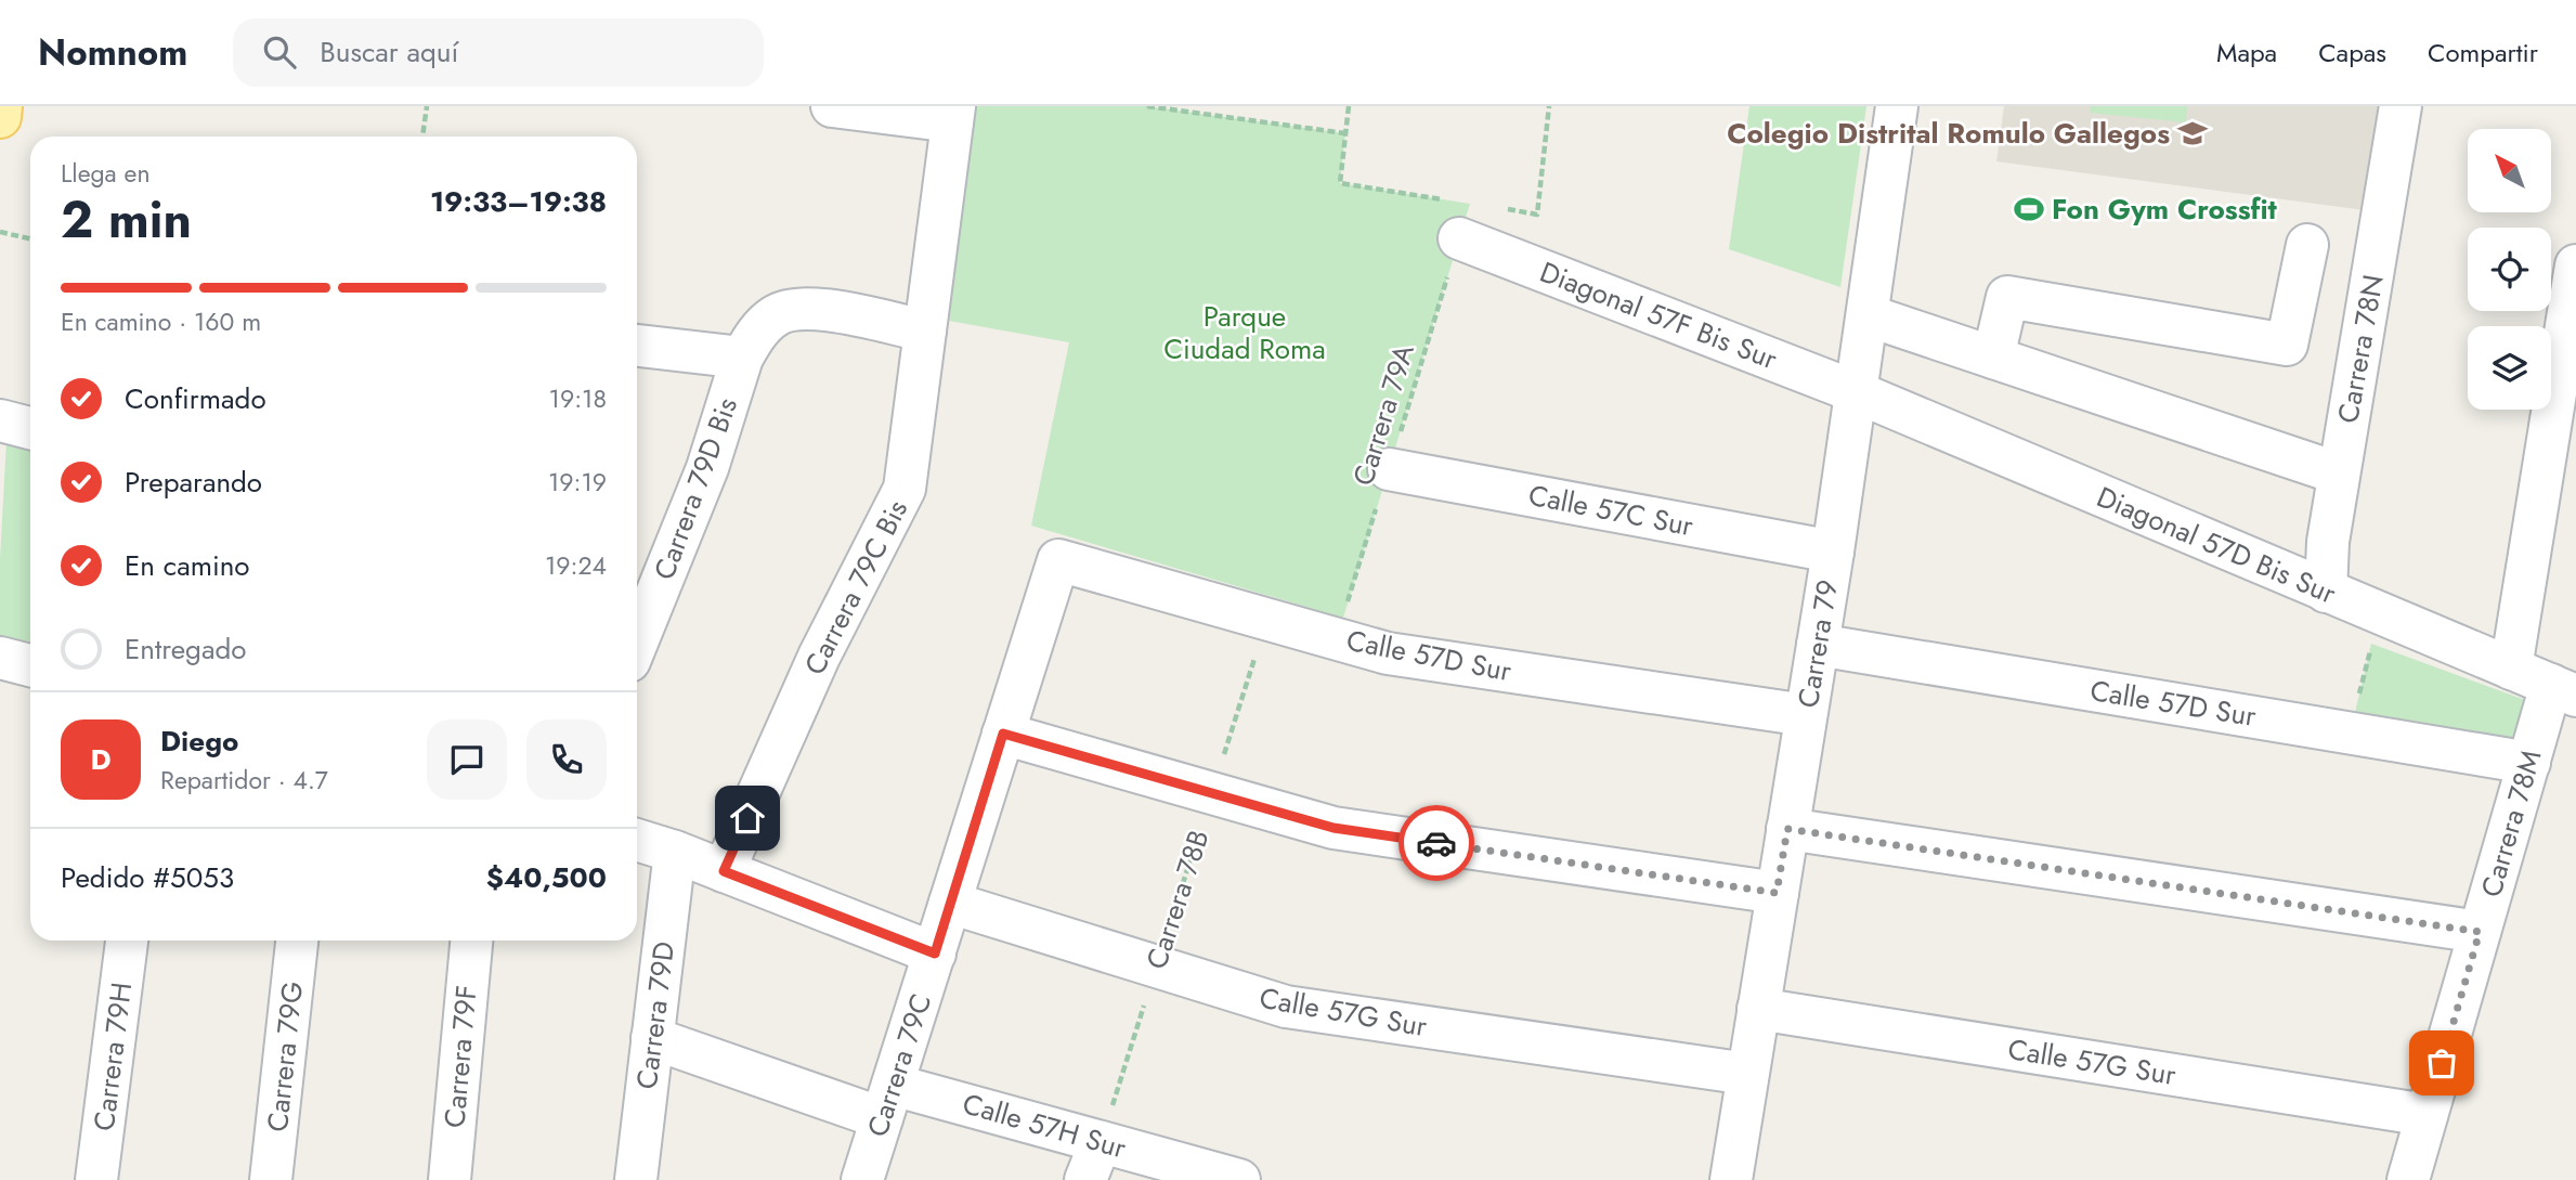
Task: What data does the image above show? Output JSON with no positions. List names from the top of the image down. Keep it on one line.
{"streets":{"street":["Diagonal 57F Bis Sur","Carrera 78N","Carrera 79D Bis","Calle 57C Sur","Diagonal 57D Bis Sur","Carrera 79C Bis","Carrera 79","Calle 57D Sur","Carrera 78M","Calle 57G Sur","Carrera 79D","Carrera 79H","Carrera 79G","Carrera 79F","Carrera 79C","Calle 57H Sur"],"path":["Carrera 79A","Carrera 78B"]},"crossings":[["Diagonal 57F Bis Sur","Carrera 79A"],["Diagonal 57F Bis Sur","Diagonal 57D Bis Sur"],["Diagonal 57F Bis Sur","Carrera 79"],["Carrera 78N","Diagonal 57D Bis Sur"],["Carrera 79A","Calle 57C Sur"],["Carrera 79A","Calle 57D Sur"],["Calle 57C Sur","Carrera 79"],["Diagonal 57D Bis Sur","Carrera 79"],["Diagonal 57D Bis Sur","Carrera 78M"],["Carrera 79","Calle 57D Sur"],["Carrera 79","Calle 57G Sur"],["Calle 57D Sur","Carrera 78M"],["Calle 57D Sur","Carrera 78B"],["Calle 57D Sur","Carrera 79C"],["Carrera 78M","Calle 57G Sur"],["Carrera 78B","Calle 57G Sur"],["Carrera 78B","Calle 57H Sur"],["Calle 57G Sur","Carrera 79C"],["Carrera 79D","Calle 57H Sur"],["Carrera 79C","Calle 57H Sur"]],"parks":["Parque Ciudad Roma"],"places":{"school or university":["Colegio Distrital Romulo Gallegos"],"sports":["Fon Gym Crossfit"]},"north":"top left","page":{"header":"Nomnom","search":"Buscar aquí","nav":["Mapa","Capas","Compartir"],"heading":["2 min","Llega en","19:33–19:38"],"panel":["Diego","Repartidor · 4.7","Pedido #5053","$40,500"],"bar":"En camino · 160 m","list":[["Confirmado","19:18"],["Preparando","19:19"],["En camino","19:24"],"Entregado"],"round":"D"}}
